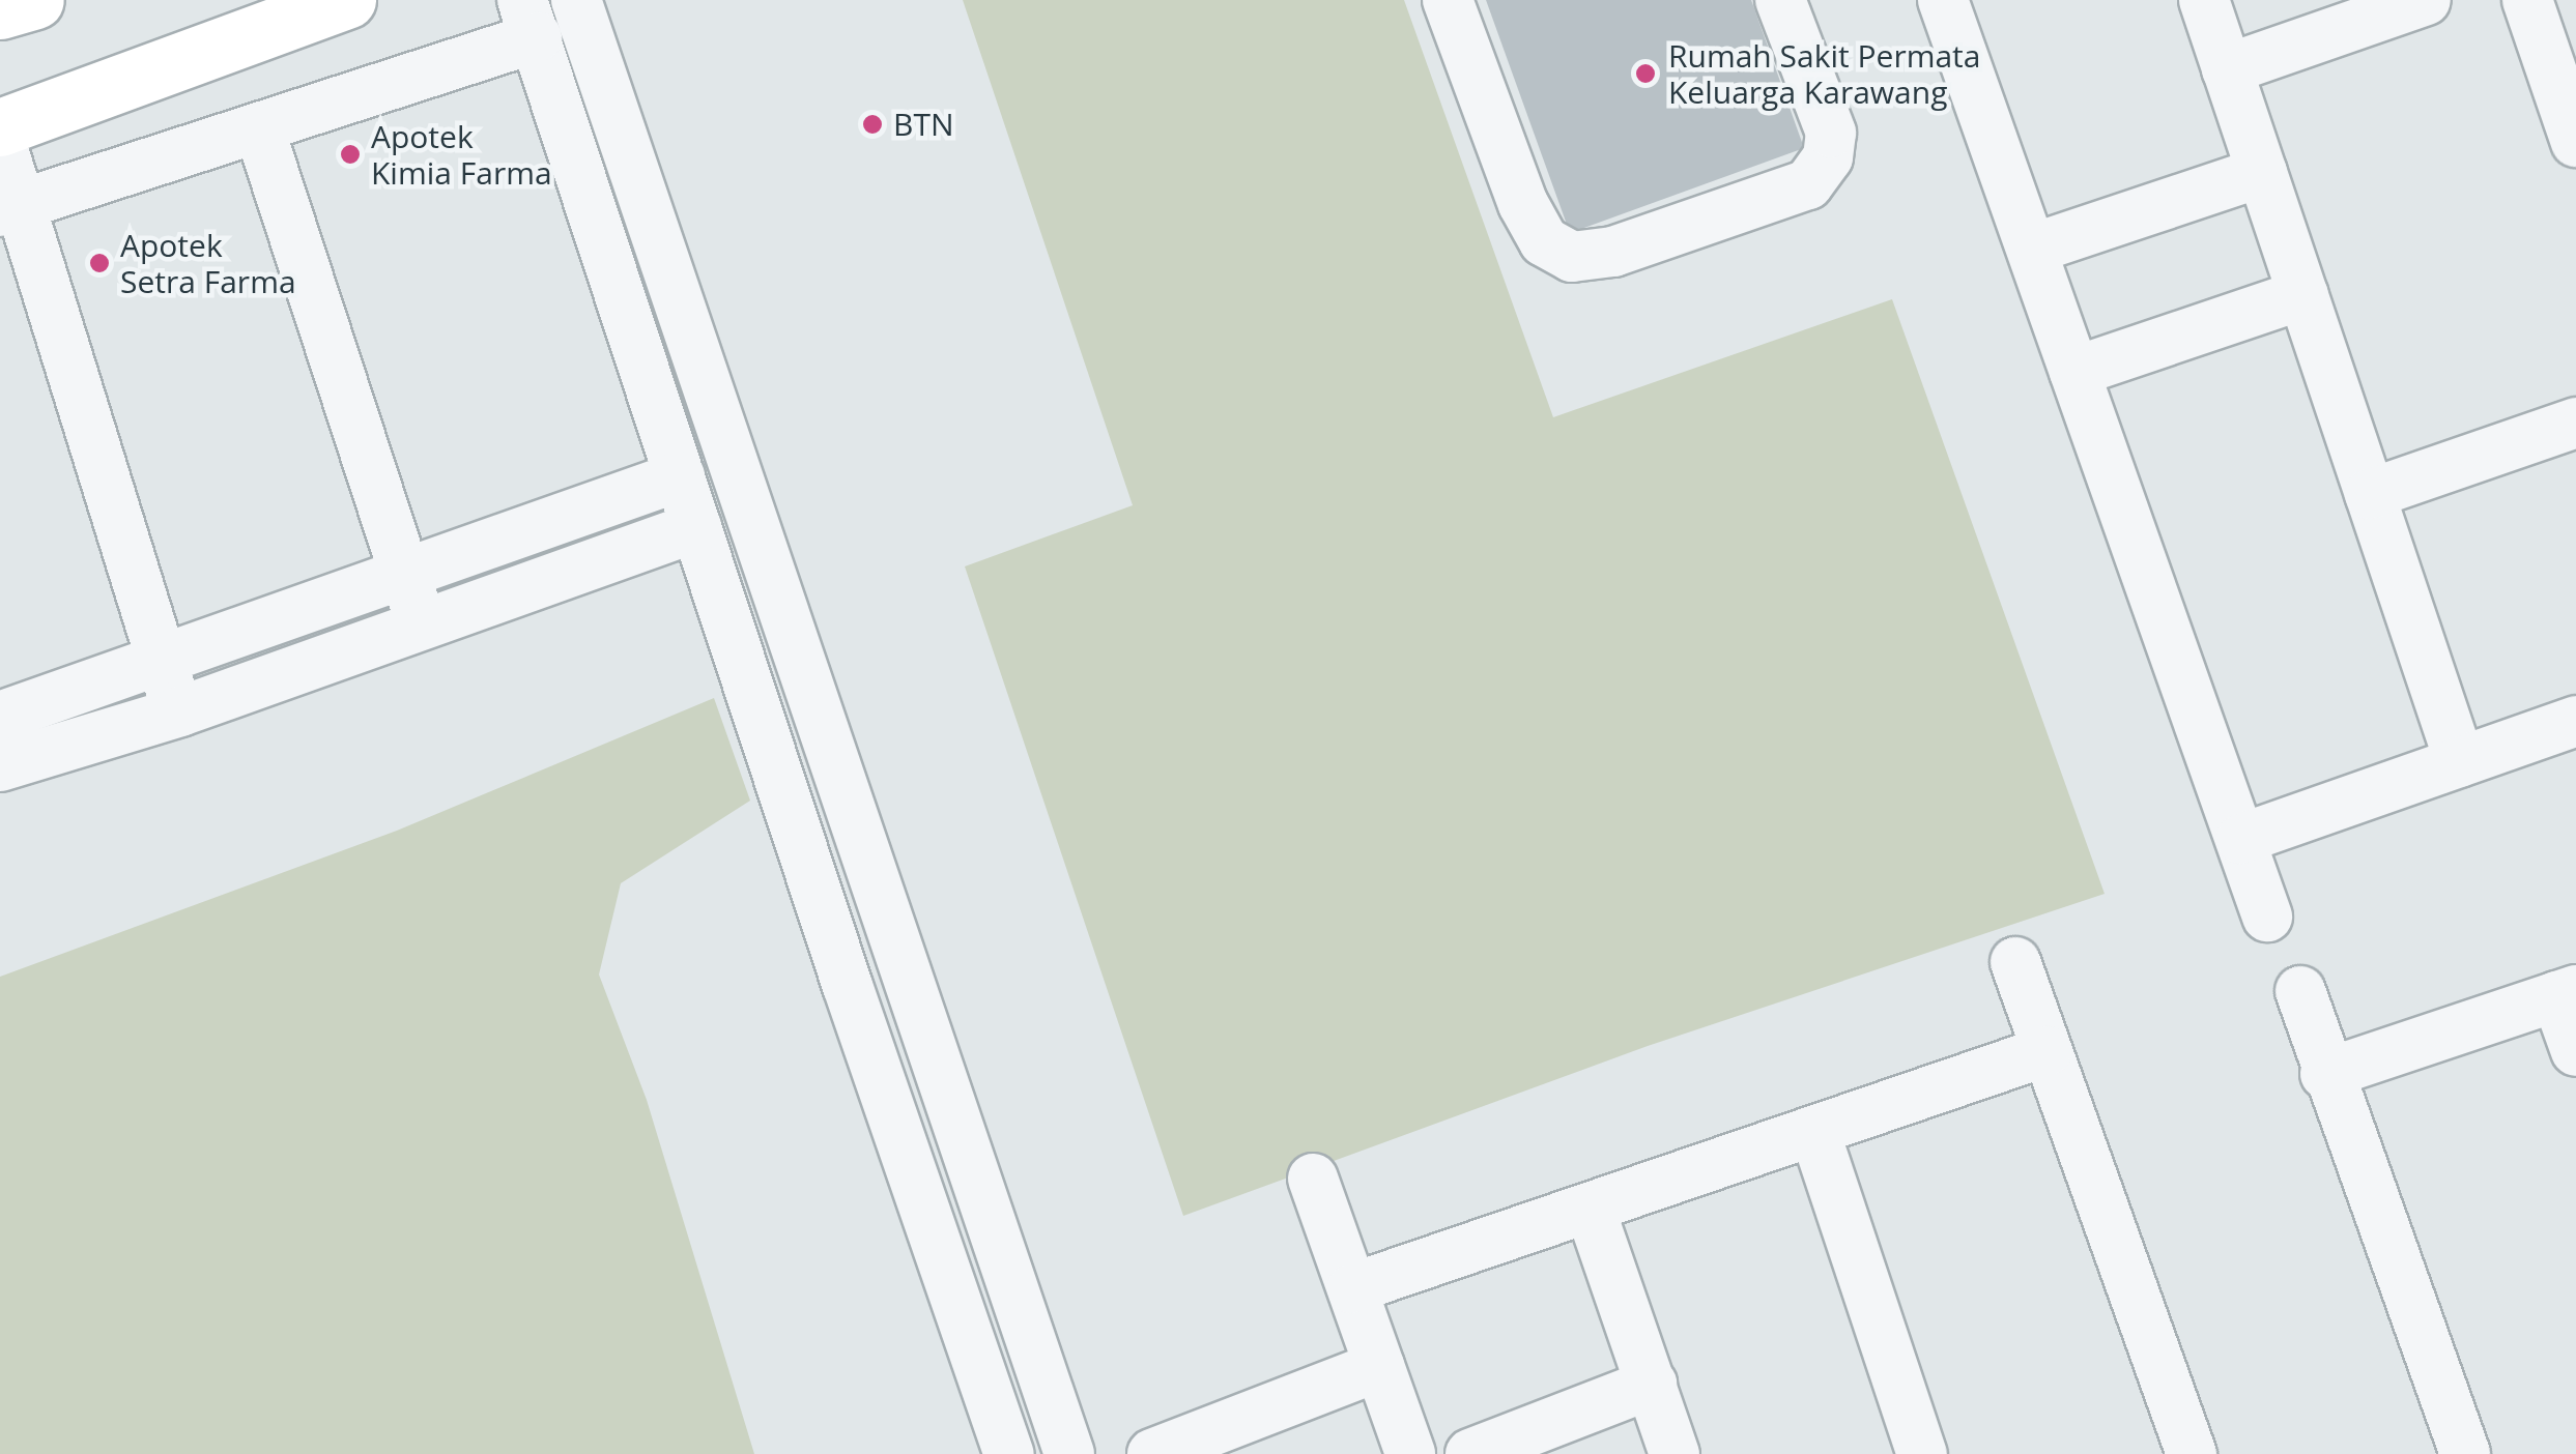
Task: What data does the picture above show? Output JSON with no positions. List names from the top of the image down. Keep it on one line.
{"places":["Rumah Sakit Permata Keluarga Karawang","BTN","Apotek Kimia Farma","Apotek Setra Farma"]}
